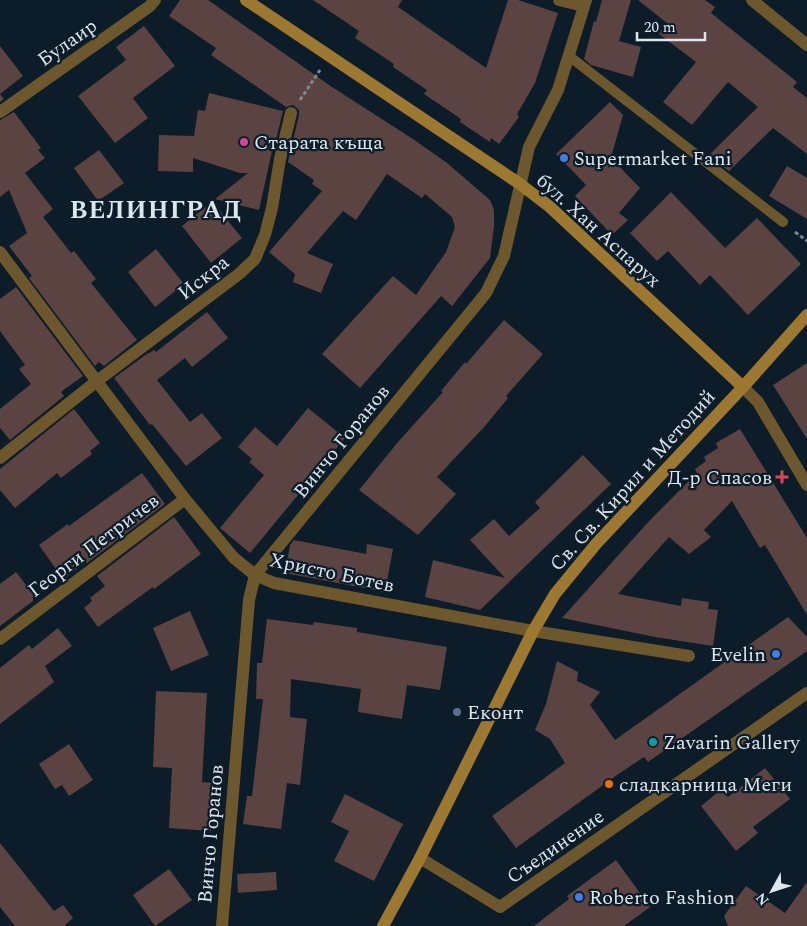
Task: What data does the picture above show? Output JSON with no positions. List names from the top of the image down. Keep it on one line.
{"streets":{"street":["Булаир","бул. Хан Аспарух","Искра","Винчо Горанов","Св. Св. Кирил и Методий","Георги Петричев","Христо Ботев","Съединение"]},"crossings":[["бул. Хан Аспарух","Винчо Горанов"],["бул. Хан Аспарух","Св. Св. Кирил и Методий"],["Искра","Христо Ботев"],["Винчо Горанов","Христо Ботев"],["Св. Св. Кирил и Методий","Христо Ботев"],["Св. Св. Кирил и Методий","Съединение"],["Георги Петричев","Христо Ботев"]],"districts":["ВЕЛИНГРАД"],"places":{"other":["Старата къща","Supermarket Fani","Evelin","Еконт","Zavarin Gallery","сладкарница Меги","Roberto Fashion"],"health":["Д-р Спасов"]},"scale_bar":"20 m","north":"bottom left"}
